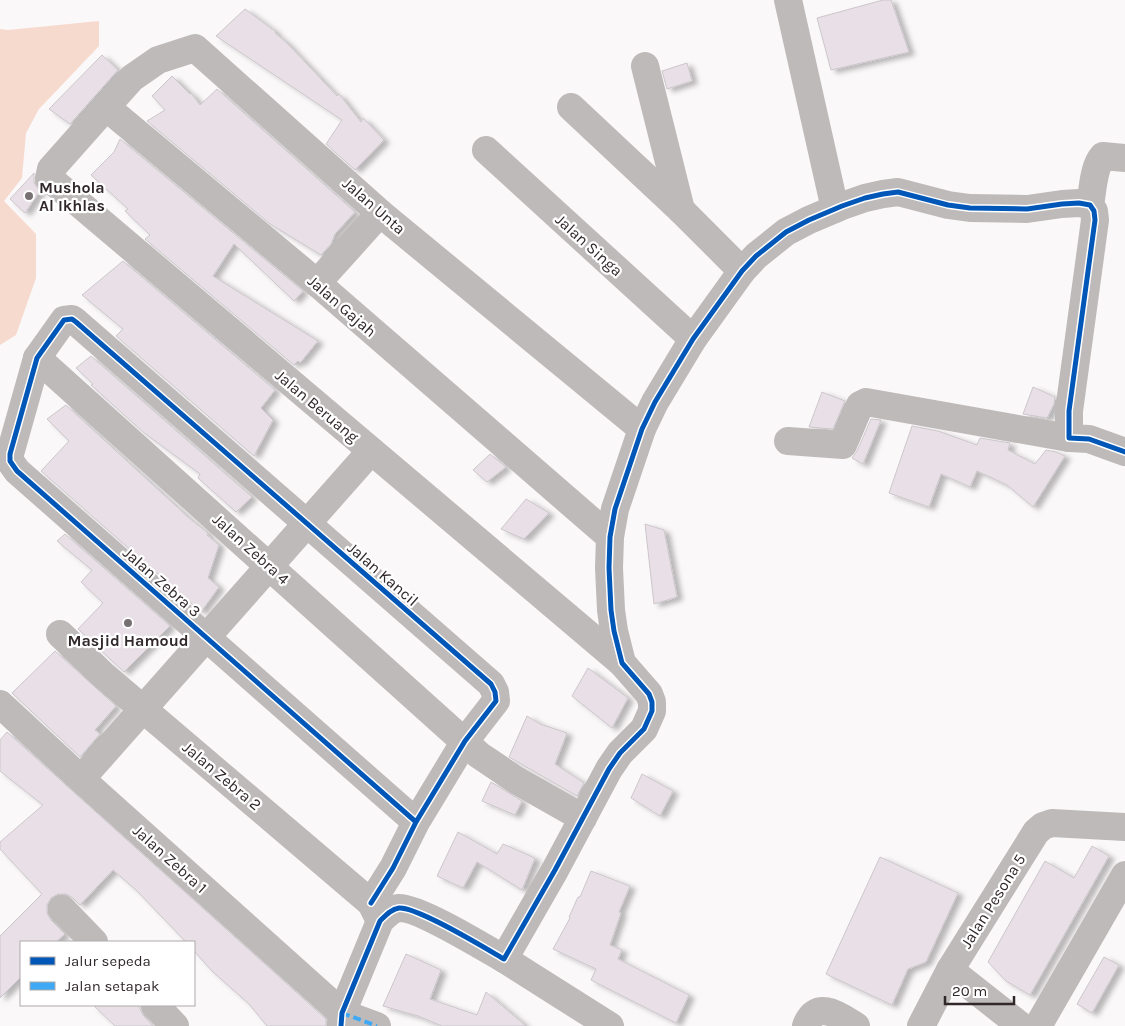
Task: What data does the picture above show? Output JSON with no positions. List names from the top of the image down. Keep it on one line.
{"streets":{"street":["Jalan Unta","Jalan Singa","Jalan Gajah","Jalan Beruang","Jalan Zebra 4","Jalan Kancil","Jalan Zebra 3","Jalan Zebra 2","Jalan Zebra 1","Jalan Pesona 5"]},"crossings":[["Jalan Unta","Jalan Gajah"],["Jalan Unta","Jalan Beruang"],["Jalan Gajah","Jalan Beruang"],["Jalan Beruang","Jalan Zebra 4"],["Jalan Zebra 4","Jalan Kancil"],["Jalan Zebra 4","Jalan Zebra 3"],["Jalan Kancil","Jalan Zebra 3"],["Jalan Kancil","Jalan Zebra 2"],["Jalan Kancil","Jalan Zebra 1"]],"places":["Mushola Al Ikhlas","Masjid Hamoud"],"legend":["Jalur sepeda","Jalan setapak"],"scale_bar":"20 m"}
